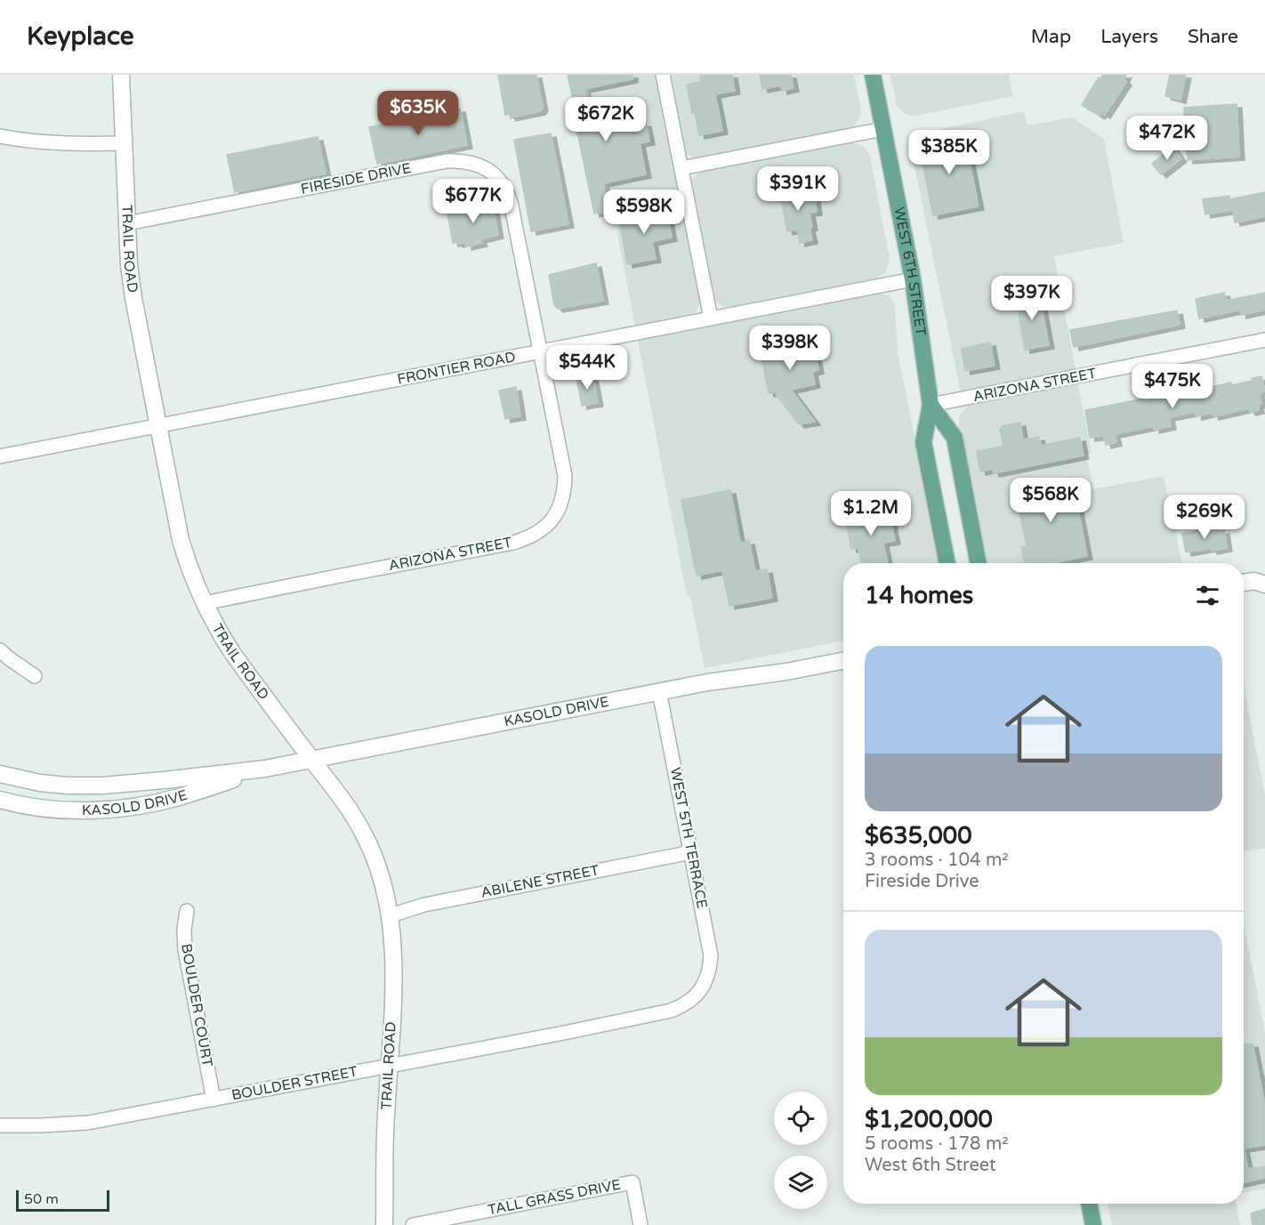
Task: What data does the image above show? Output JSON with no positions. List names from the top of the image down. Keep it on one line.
{"streets":{"main road":["WEST 6TH STREET"],"street":["FIRESIDE DRIVE","TRAIL ROAD","FRONTIER ROAD","ARIZONA STREET","KASOLD DRIVE","WEST 5TH TERRACE","ABILENE STREET","BOULDER COURT","BOULDER STREET","TALL GRASS DRIVE"]},"crossings":[["FIRESIDE DRIVE","TRAIL ROAD"],["FIRESIDE DRIVE","FRONTIER ROAD"],["FIRESIDE DRIVE","ARIZONA STREET"],["TRAIL ROAD","FRONTIER ROAD"],["TRAIL ROAD","ARIZONA STREET"],["TRAIL ROAD","KASOLD DRIVE"],["TRAIL ROAD","ABILENE STREET"],["TRAIL ROAD","BOULDER STREET"],["WEST 6TH STREET","FRONTIER ROAD"],["WEST 6TH STREET","ARIZONA STREET"],["FRONTIER ROAD","ARIZONA STREET"],["KASOLD DRIVE","WEST 5TH TERRACE"],["WEST 5TH TERRACE","ABILENE STREET"],["WEST 5TH TERRACE","BOULDER STREET"],["BOULDER COURT","BOULDER STREET"]],"scale_bar":"50 m","page":{"header":"Keyplace","nav":["Map","Layers","Share"],"price":["$635K","$672K","$472K","$385K","$391K","$677K","$598K","$397K","$398K","$544K","$475K","$568K","$1.2M","$269K"],"heading":"14 homes","list":[{"name":"$635,000","note":"3 rooms · 104 m² · Fireside Drive"},{"name":"$1,200,000","note":"5 rooms · 178 m² · West 6th Street"}],"scale":"50 m"}}
